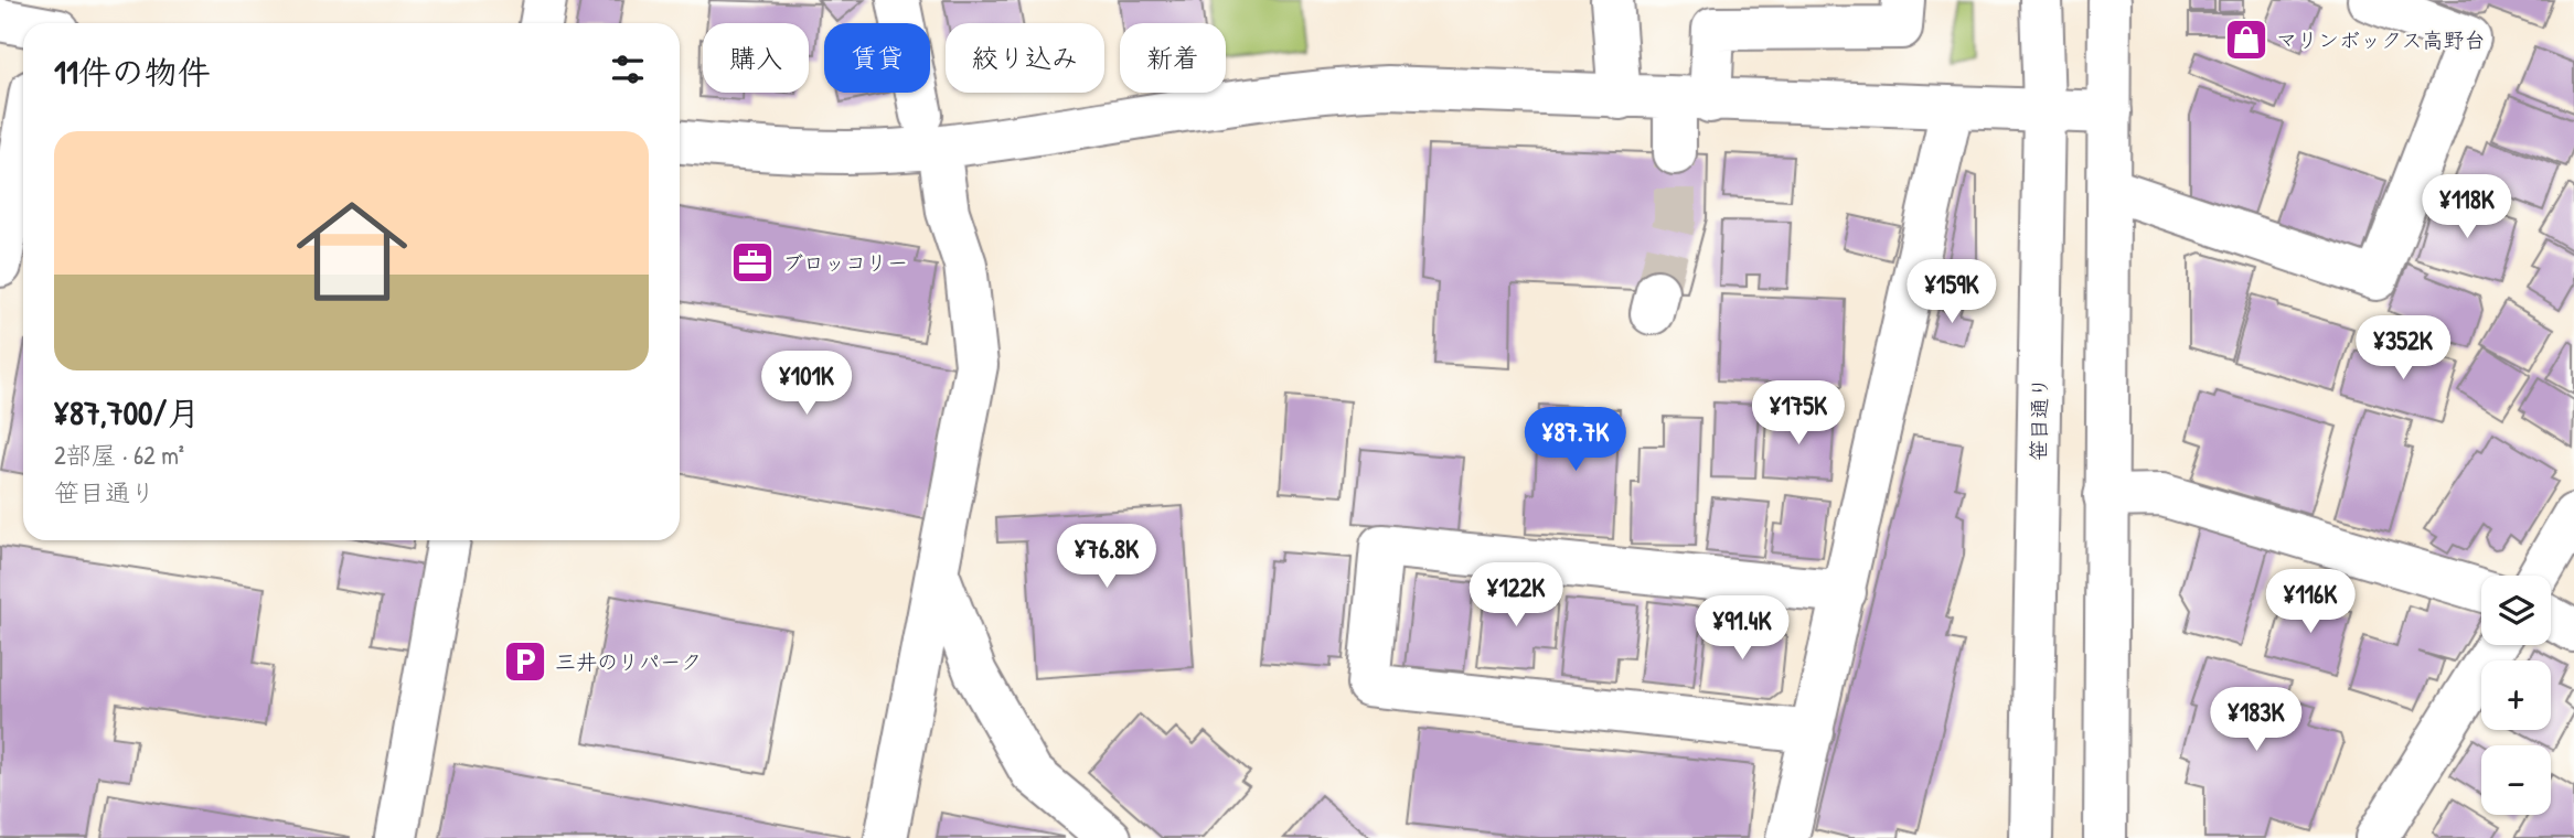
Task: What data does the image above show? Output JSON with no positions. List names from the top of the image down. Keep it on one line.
{"streets":{"street":["笹目通り"]},"places":{"shop":["マリンボックス高野台"],"office":["ブロッコリー"],"parking":["三井のリパーク"]},"page":{"chip":["購入","賃貸","絞り込み","新着"],"heading":"11件の物件","list":[{"name":"¥87,700/月","note":"2部屋 · 62 m² · 笹目通り"}],"price":["¥118K","¥159K","¥352K","¥101K","¥175K","¥87.7K","¥76.8K","¥122K","¥116K","¥91.4K","¥183K"],"map_buttons":["+","−"]}}
